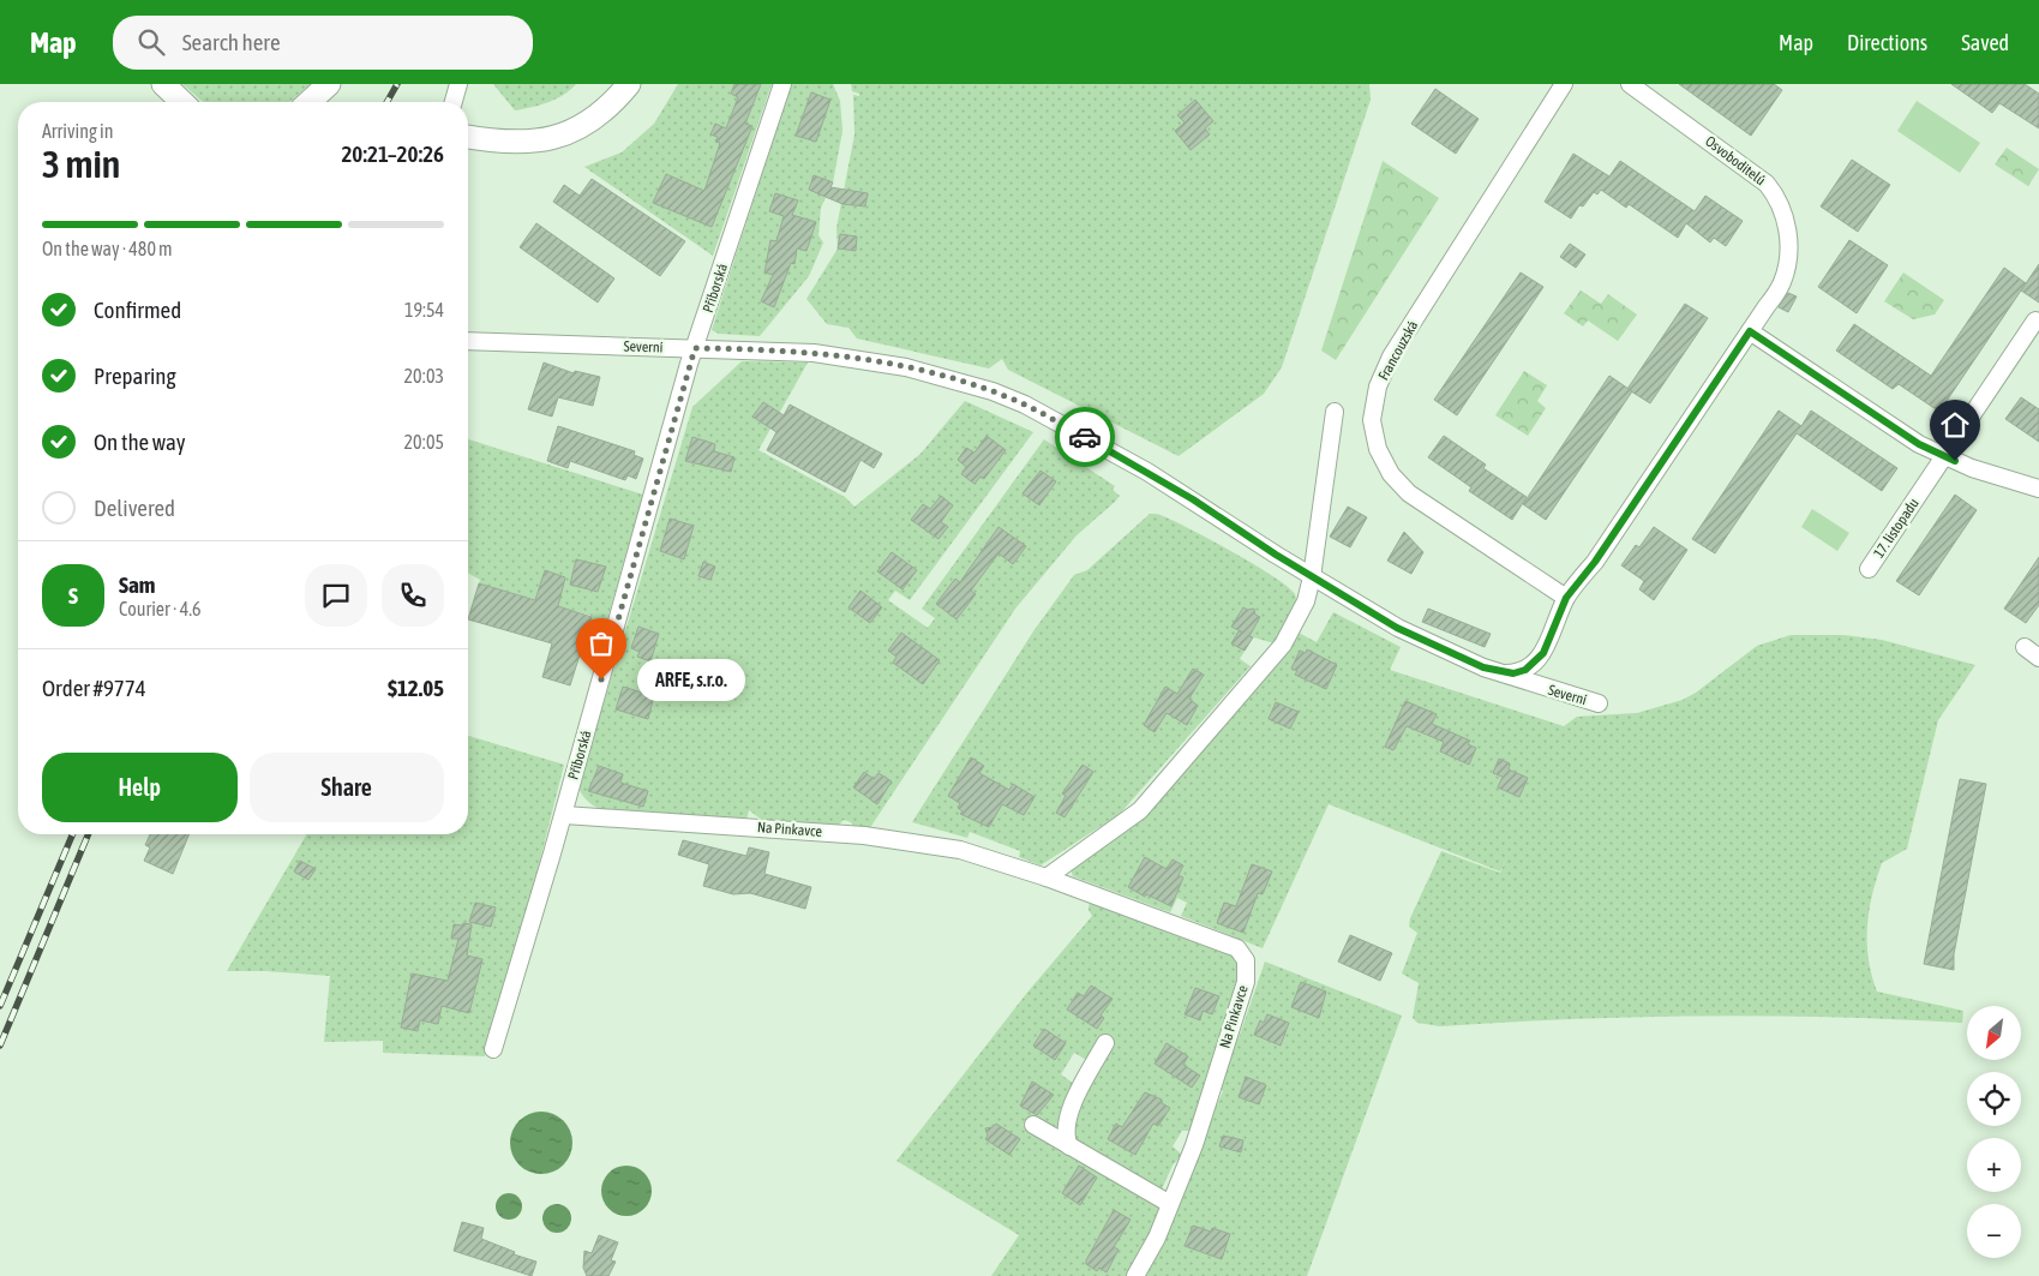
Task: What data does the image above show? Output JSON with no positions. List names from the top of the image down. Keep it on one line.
{"streets":{"street":["Osvoboditelů","Příborská","Severní","Francouzská","17. listopadu","Na Pinkavce"]},"crossings":[["Osvoboditelů","Francouzská"],["Příborská","Severní"],["Příborská","Na Pinkavce"]],"places":["ARFE, s.r.o."],"north":"bottom left","page":{"header":"Map","search":"Search here","nav":["Map","Directions","Saved"],"heading":["3 min","Arriving in","20:21–20:26"],"panel":["Sam","Courier · 4.6","Order #9774","$12.05"],"bar":"On the way · 480 m","list":[["Confirmed","19:54"],["Preparing","20:03"],["On the way","20:05"],"Delivered"],"round":"S","bubble":"ARFE, s.r.o.","buttons":["Help","Share"],"map_buttons":["+","−"]}}
